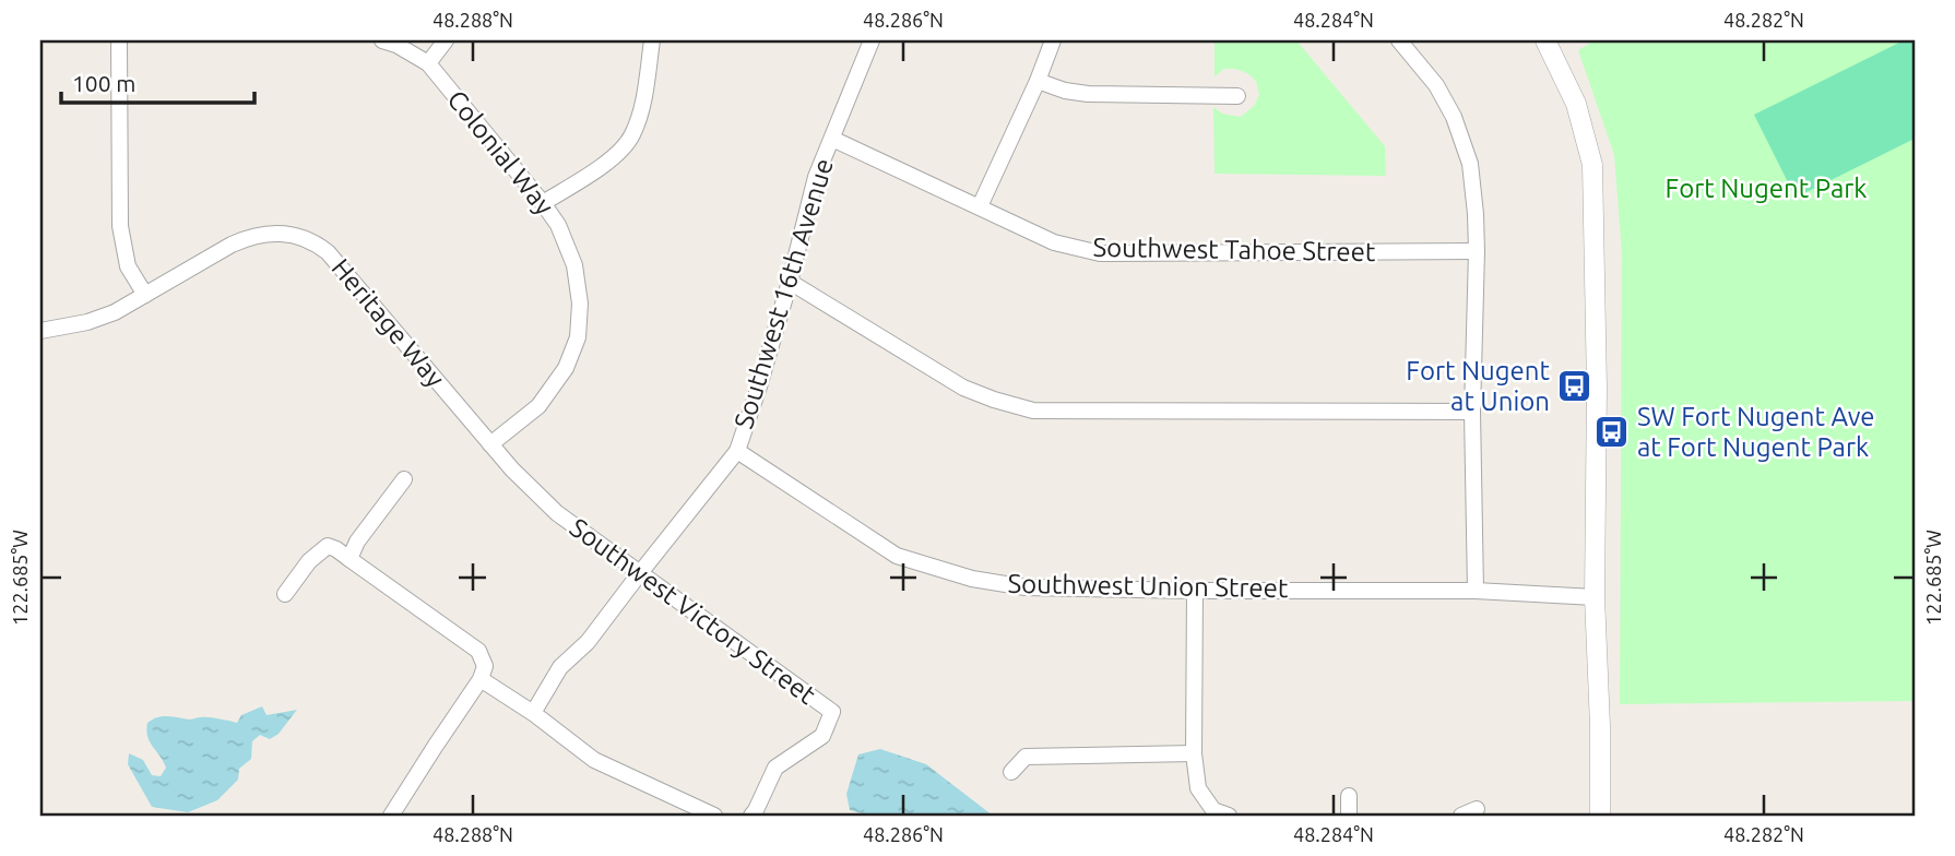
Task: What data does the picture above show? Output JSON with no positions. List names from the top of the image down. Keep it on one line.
{"streets":{"street":["Colonial Way","Southwest Tahoe Street","Southwest 16th Avenue","Heritage Way","Southwest Union Street","Southwest Victory Street"]},"crossings":[["Colonial Way","Heritage Way"],["Colonial Way","Southwest Victory Street"],["Southwest Tahoe Street","Southwest 16th Avenue"],["Southwest 16th Avenue","Southwest Union Street"],["Southwest 16th Avenue","Southwest Victory Street"],["Heritage Way","Southwest Victory Street"]],"parks":["Fort Nugent Park"],"places":{"bus stop":["Fort Nugent at Union","SW Fort Nugent Ave at Fort Nugent Park"]},"scale_bar":"100 m","coordinates":["48.288°N","48.286°N","48.284°N","48.282°N","122.685°W"]}
